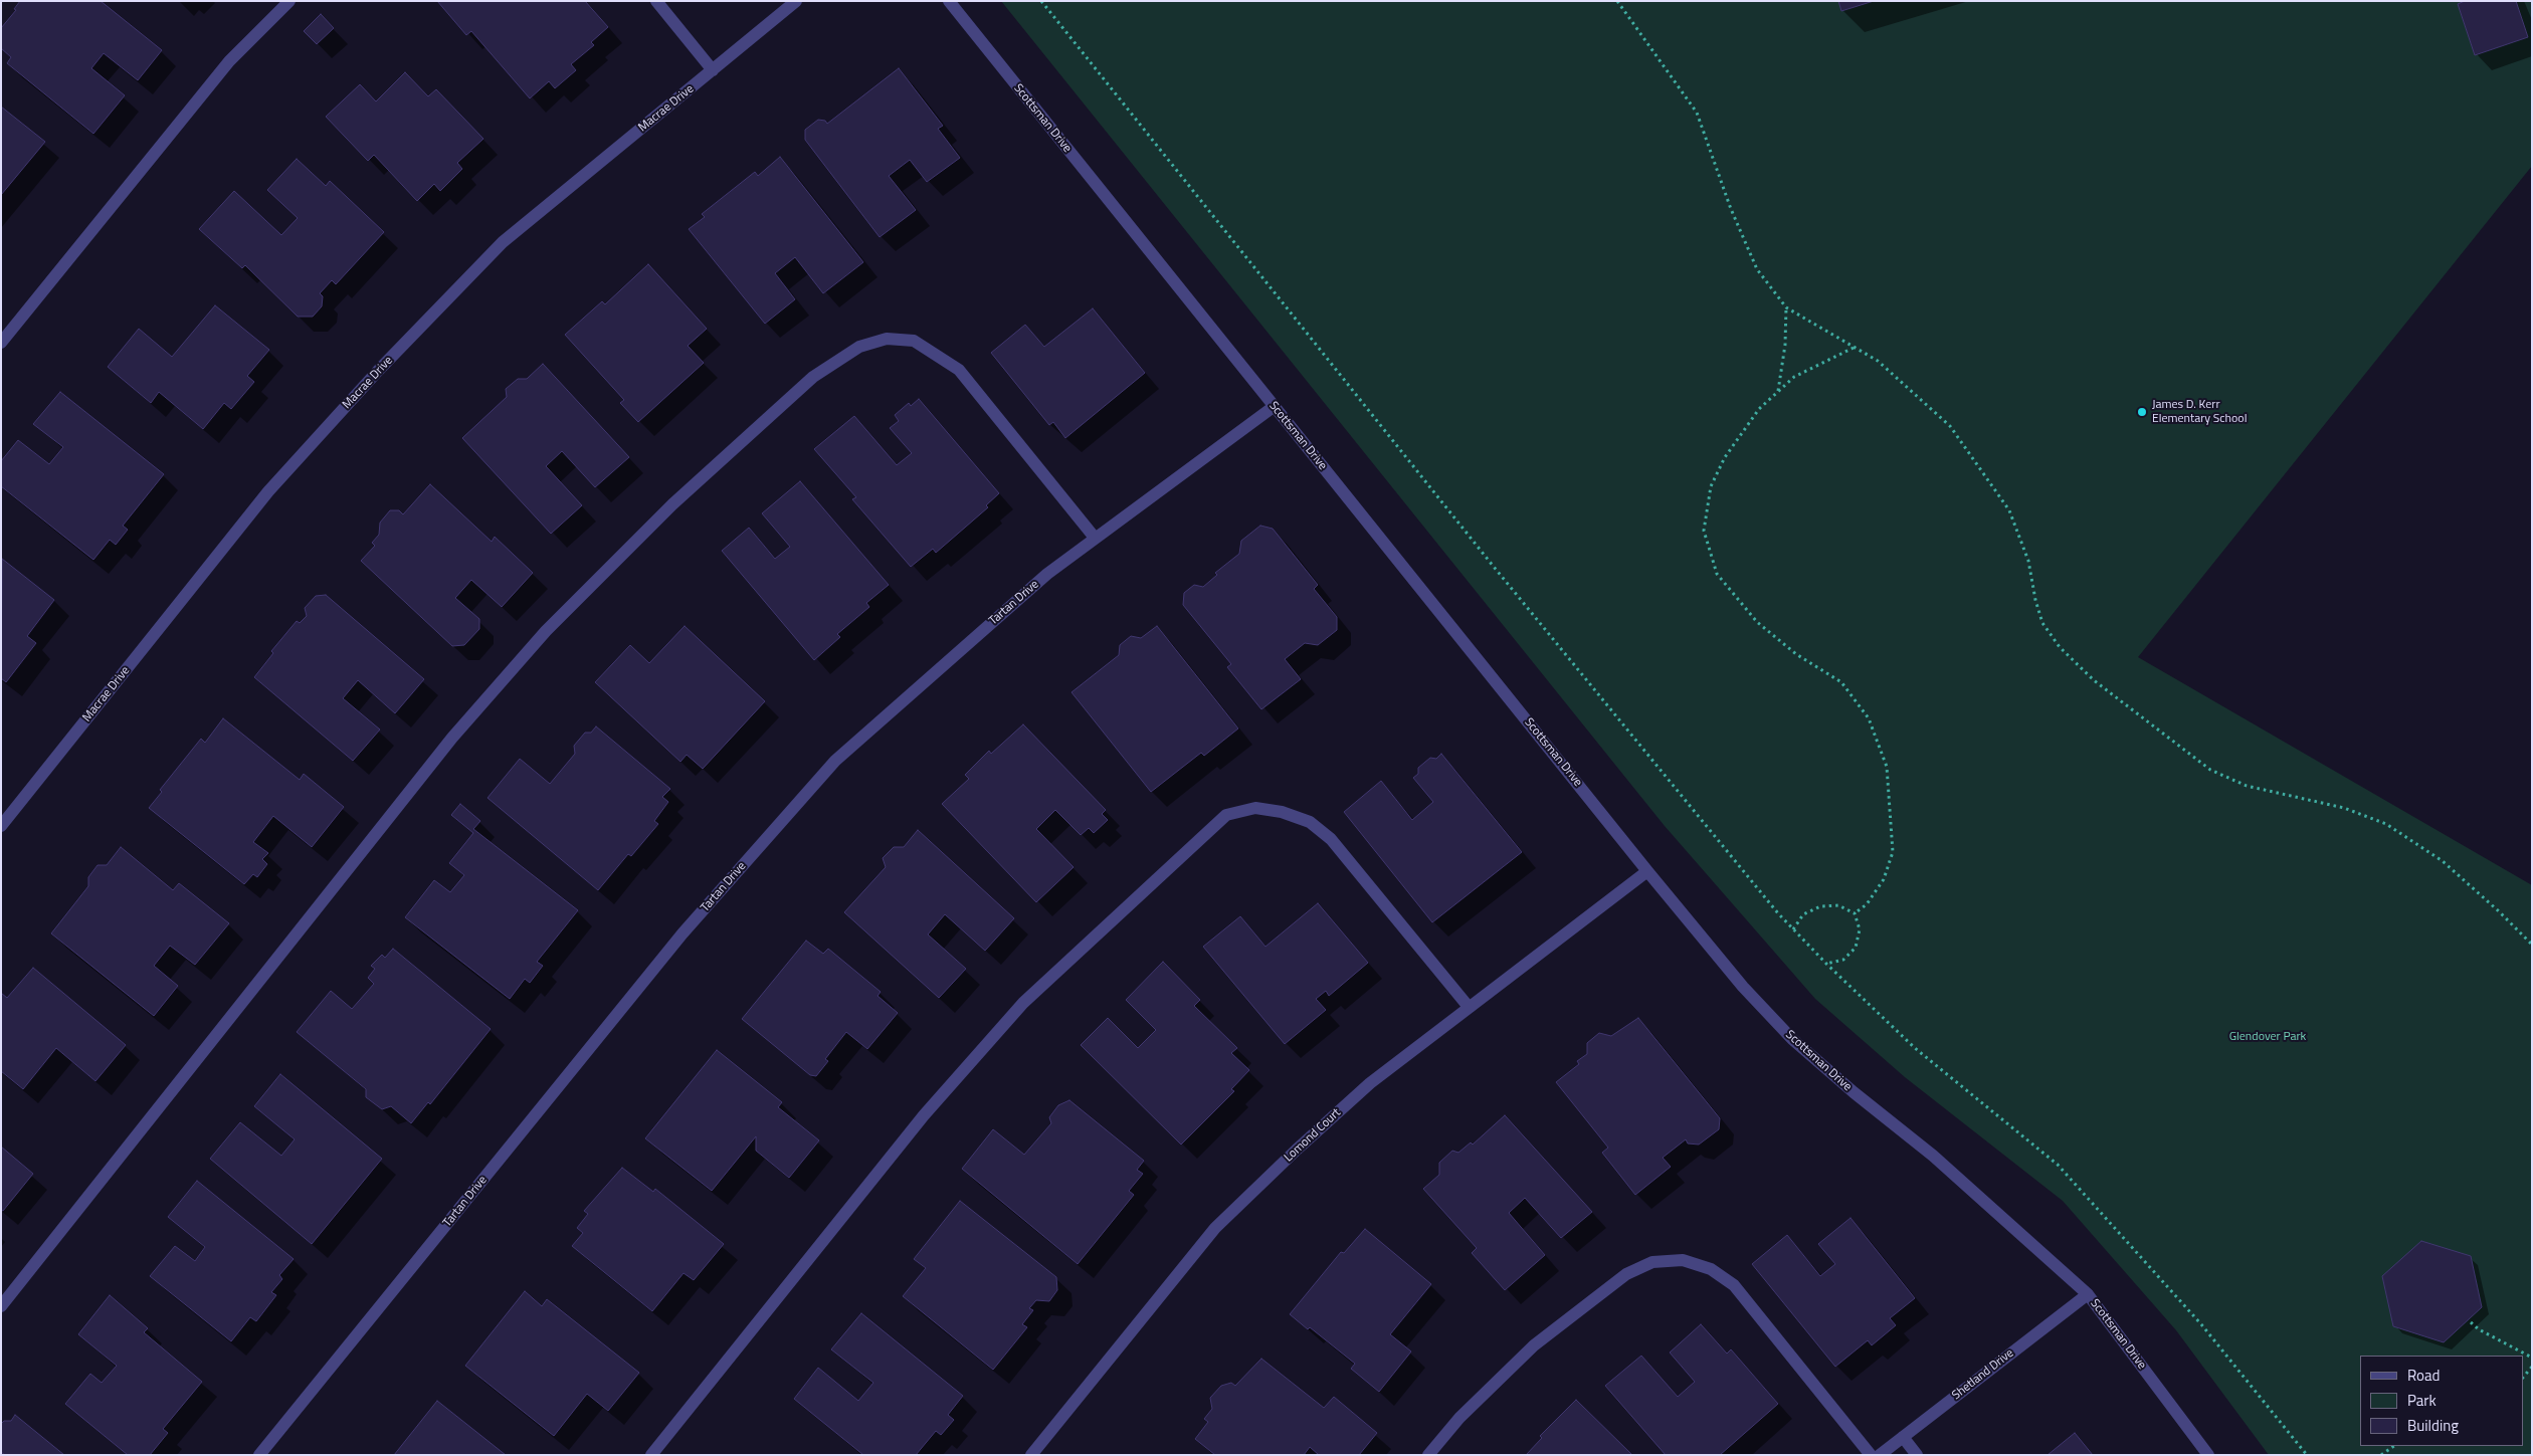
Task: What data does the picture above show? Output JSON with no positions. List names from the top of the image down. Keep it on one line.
{"streets":{"street":["Macrae Drive","Scottsman Drive","Tartan Drive","Lomond Court","Shetland Drive"]},"crossings":[["Scottsman Drive","Tartan Drive"],["Scottsman Drive","Lomond Court"],["Scottsman Drive","Shetland Drive"]],"parks":["Glendover Park"],"places":["James D. Kerr Elementary School"],"legend":["Road","Park","Building"]}
